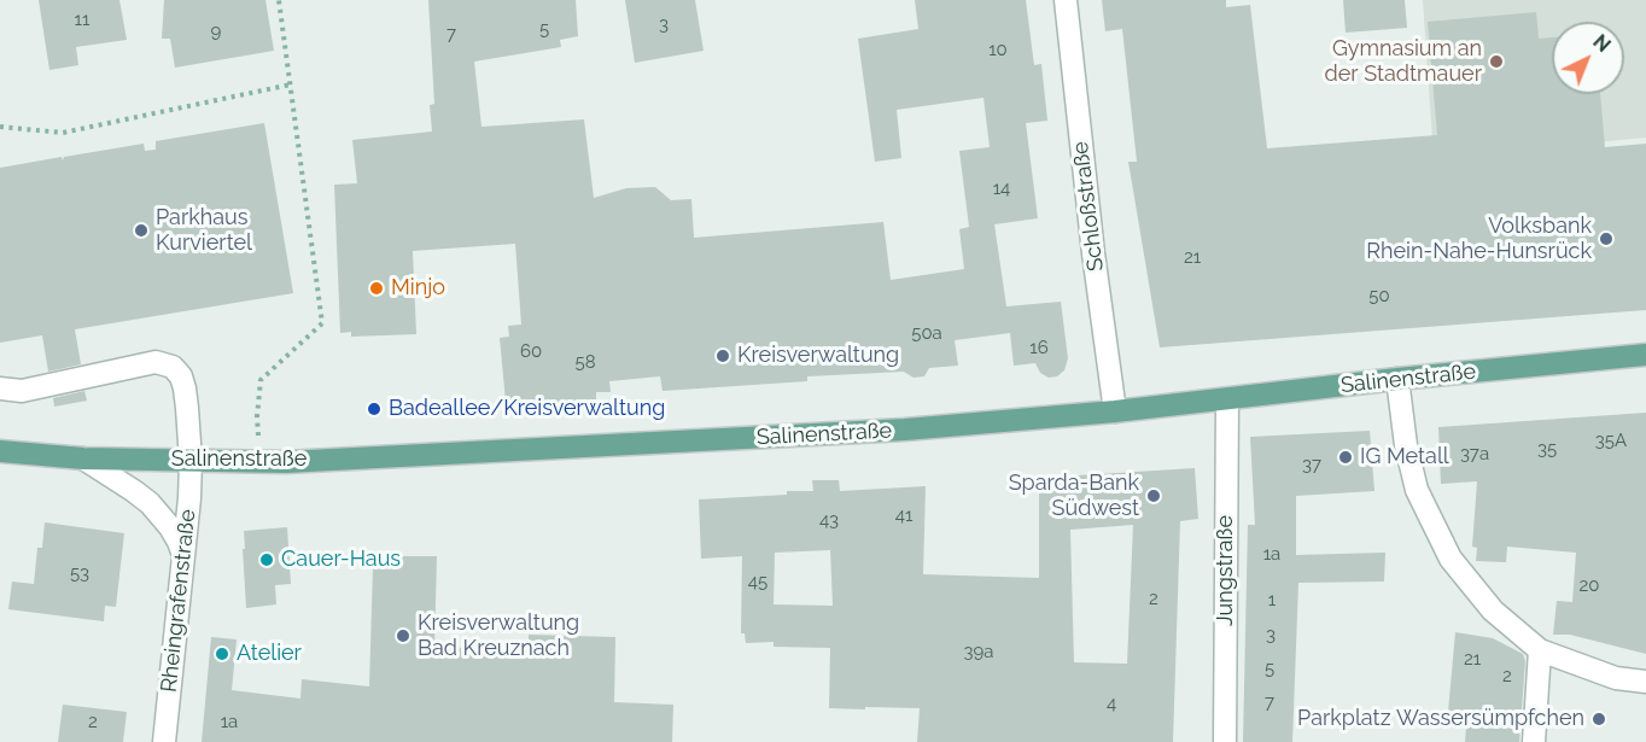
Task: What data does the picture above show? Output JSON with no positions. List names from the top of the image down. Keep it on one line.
{"streets":{"main road":["Salinenstraße"],"street":["Schloßstraße","Jungstraße","Rheingrafenstraße"]},"crossings":[["Schloßstraße","Salinenstraße"],["Salinenstraße","Jungstraße"],["Salinenstraße","Rheingrafenstraße"]],"places":["Gymnasium an der Stadtmauer","Parkhaus Kurviertel","Volksbank Rhein-Nahe-Hunsrück","Minjo","Kreisverwaltung","Badeallee/Kreisverwaltung","IG Metall","Sparda-Bank Südwest","Cauer-Haus","Kreisverwaltung Bad Kreuznach","Atelier","Parkplatz Wassersümpfchen"],"house_numbers":["11","3","5","9","7","10","14","21","50","50a","16","60","58","35A","35","37a","37","41","43","1a","53","45","20","2","1","3","39a","21","5","2","7","4","2","1a"],"north":"top right"}
